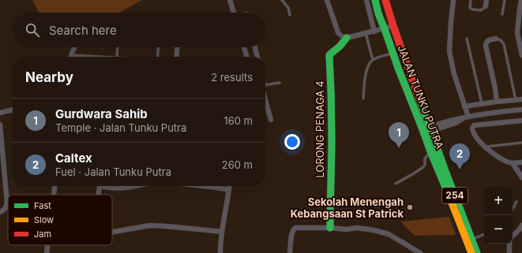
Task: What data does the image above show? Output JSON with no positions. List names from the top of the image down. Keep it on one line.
{"streets":{"main road":["JALAN TUNKU PUTRA","LORONG PENAGA 4","254"]},"places":["Sekolah Menengah Kebangsaan St Patrick"],"legend":["Fast","Slow","Jam"],"page":{"search":"Search here","heading":["Nearby","2 results"],"list":[{"mark":"1","name":"Gurdwara Sahib","note":"Temple · Jalan Tunku Putra","value":"160 m"},{"mark":"2","name":"Caltex","note":"Fuel · Jalan Tunku Putra","value":"260 m"}],"pins":["1","2"],"map_buttons":["+","−"]}}
